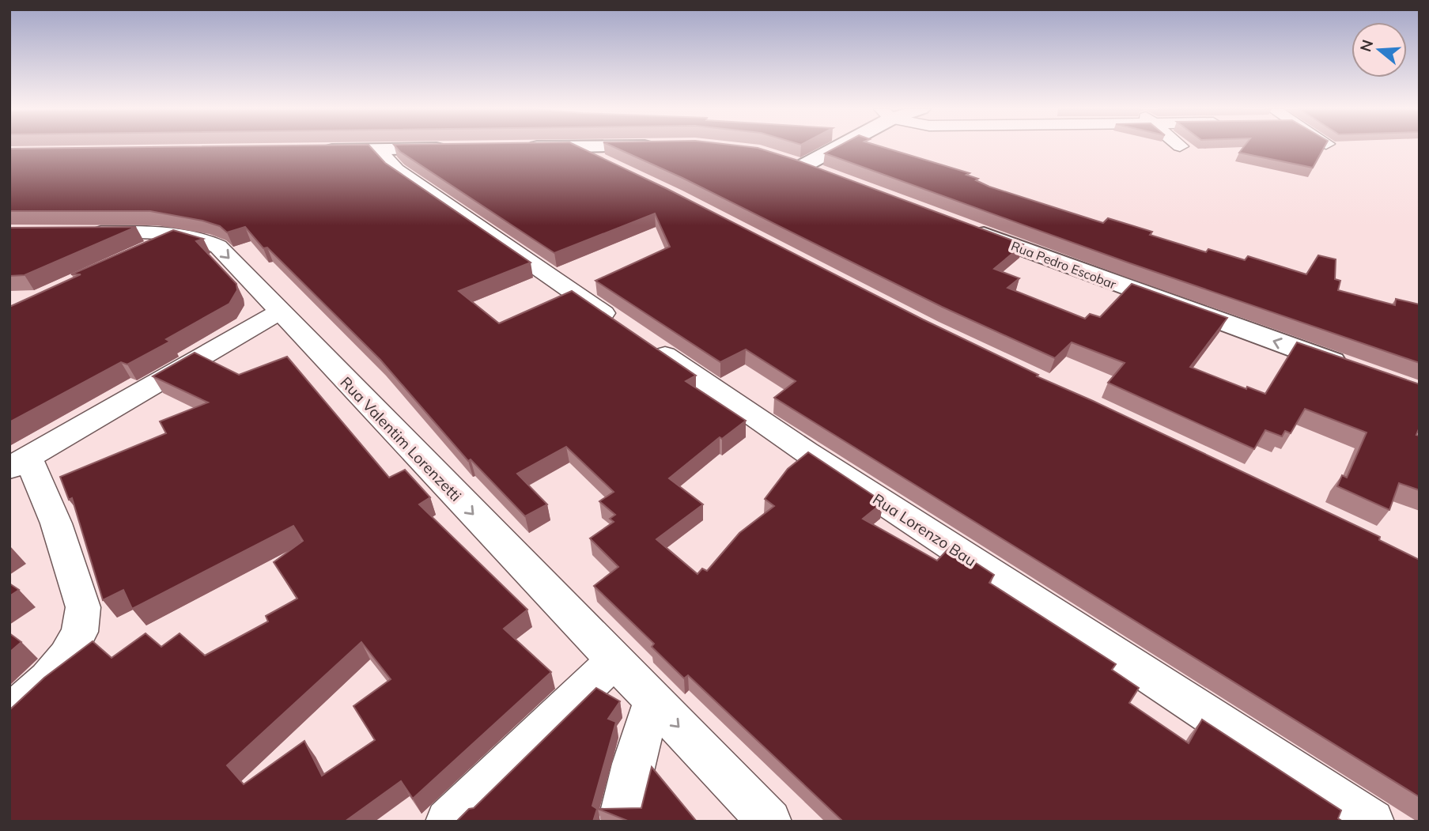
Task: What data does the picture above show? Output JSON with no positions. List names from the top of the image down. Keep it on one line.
{"streets":{"main road":["Rua Pedro Escobar"],"street":["Rua Valentim Lorenzetti","Rua Lorenzo Bau"]},"one_way":["Rua Pedro Escobar","Rua Valentim Lorenzetti"],"north":"left"}
